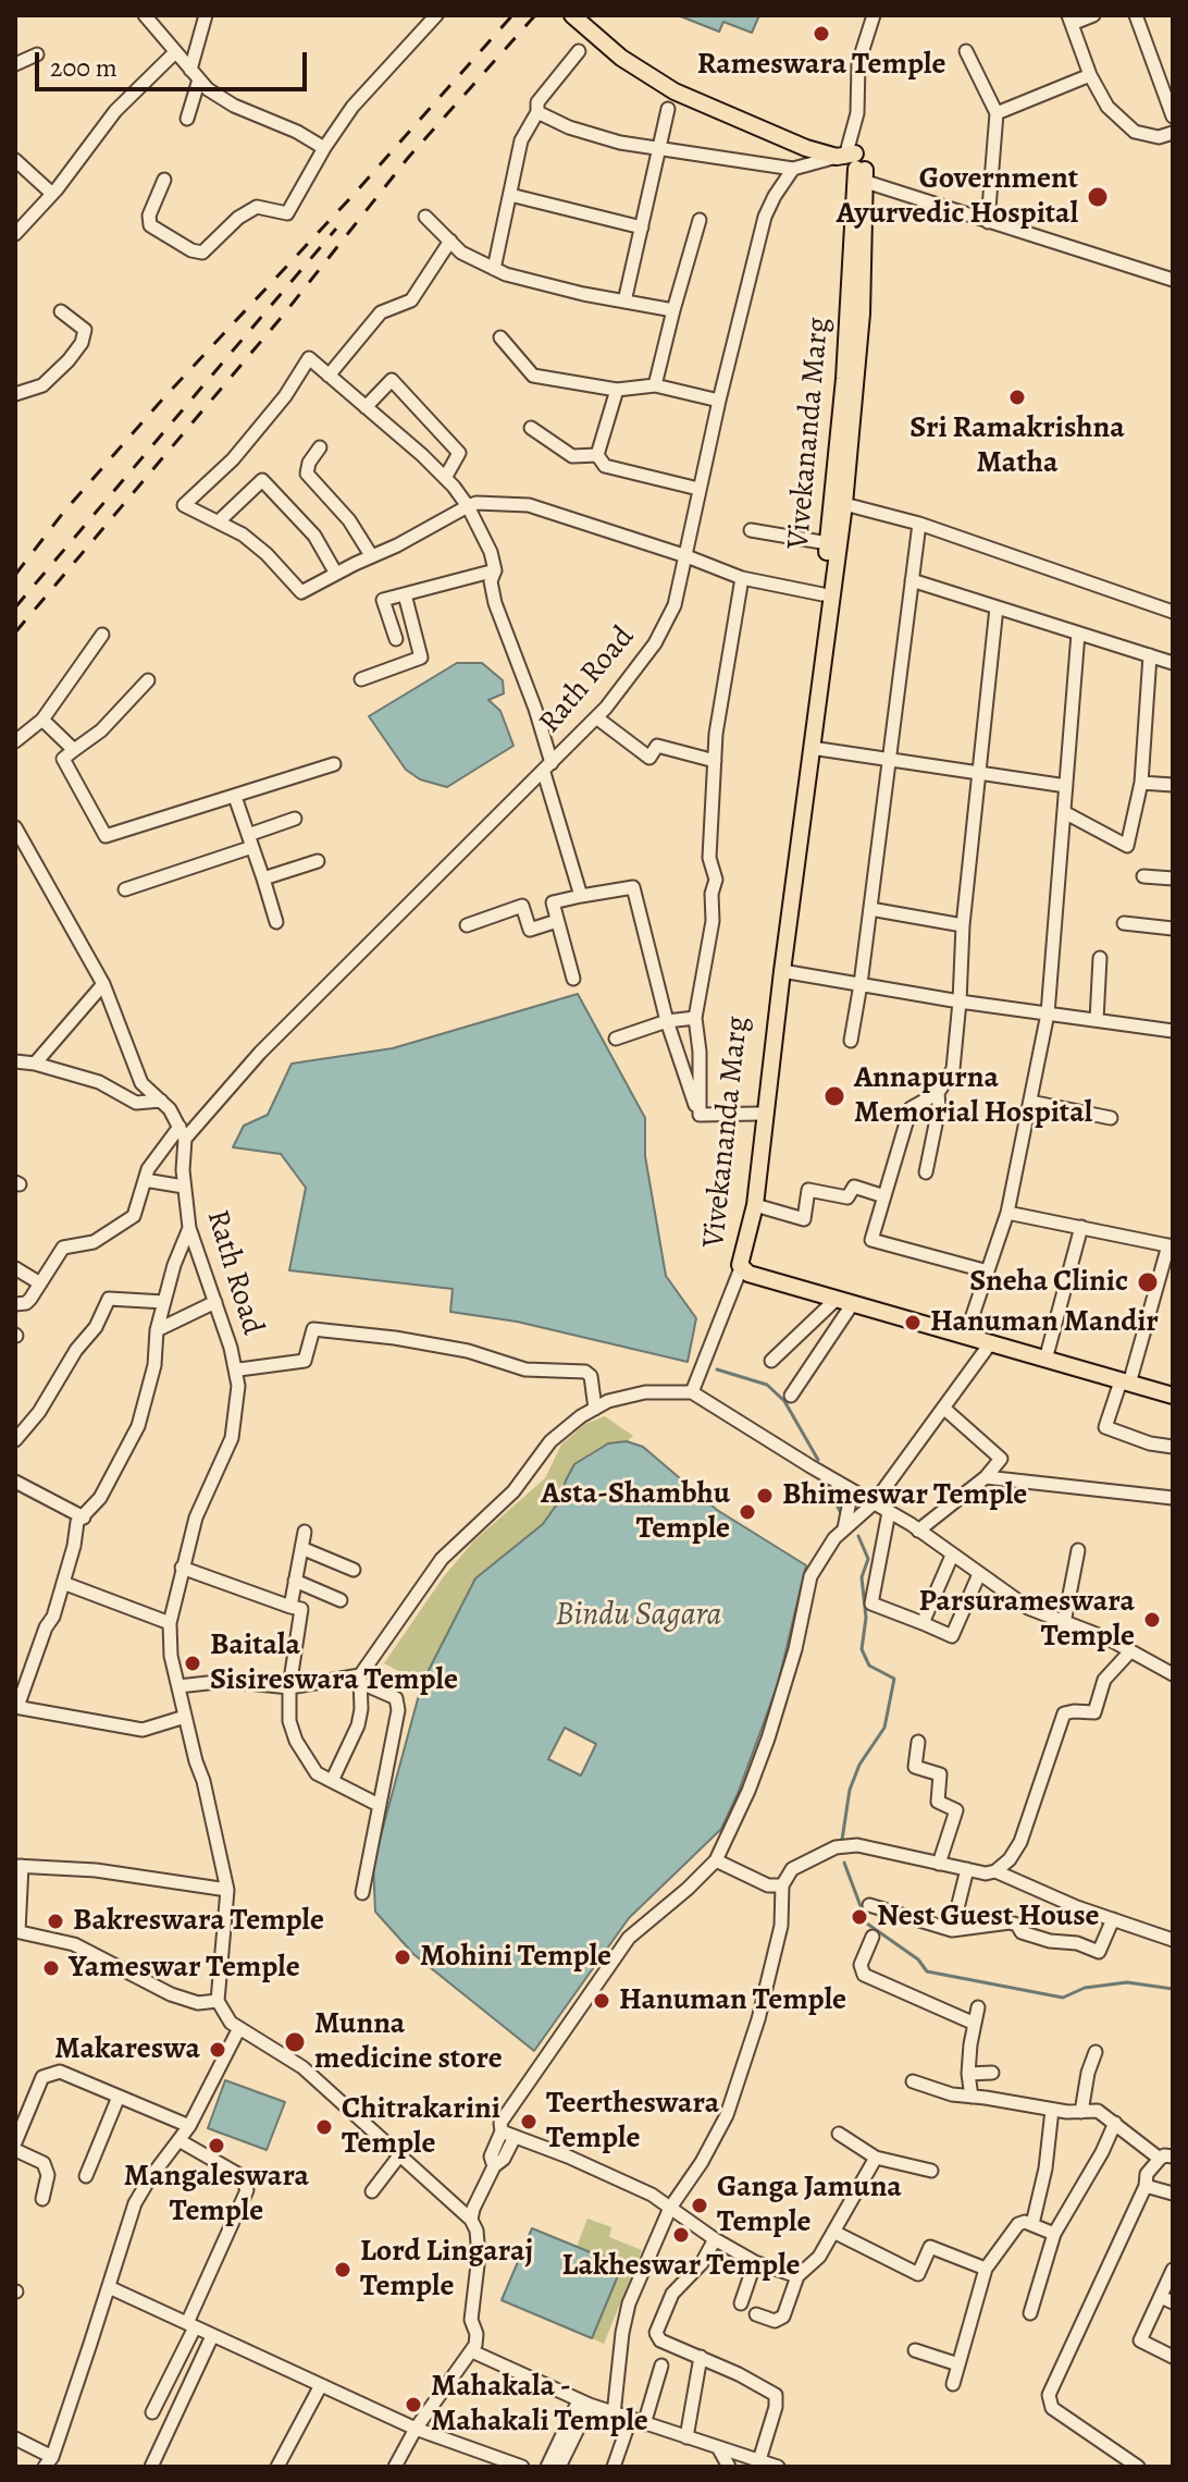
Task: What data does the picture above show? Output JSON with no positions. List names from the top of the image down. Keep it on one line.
{"streets":{"main road":["Vivekananda Marg"],"street":["Rath Road"]},"water":["Bindu Sagara"],"places":["Rameswara Temple","Government Ayurvedic Hospital","Sri Ramakrishna Matha","Annapurna Memorial Hospital","Sneha Clinic","Hanuman Mandir","Bhimeswar Temple","Asta-Shambhu Temple","Parsurameswara Temple","Baitala Sisireswara Temple","Nest Guest House","Bakreswara Temple","Mohini Temple","Yameswar Temple","Hanuman Temple","Munna medicine store","Makareswa","Teertheswara Temple","Chitrakarini Temple","Mangaleswara Temple","Ganga Jamuna Temple","Lakheswar Temple","Lord Lingaraj Temple","Mahakala - Mahakali Temple"],"scale_bar":"200 m"}
